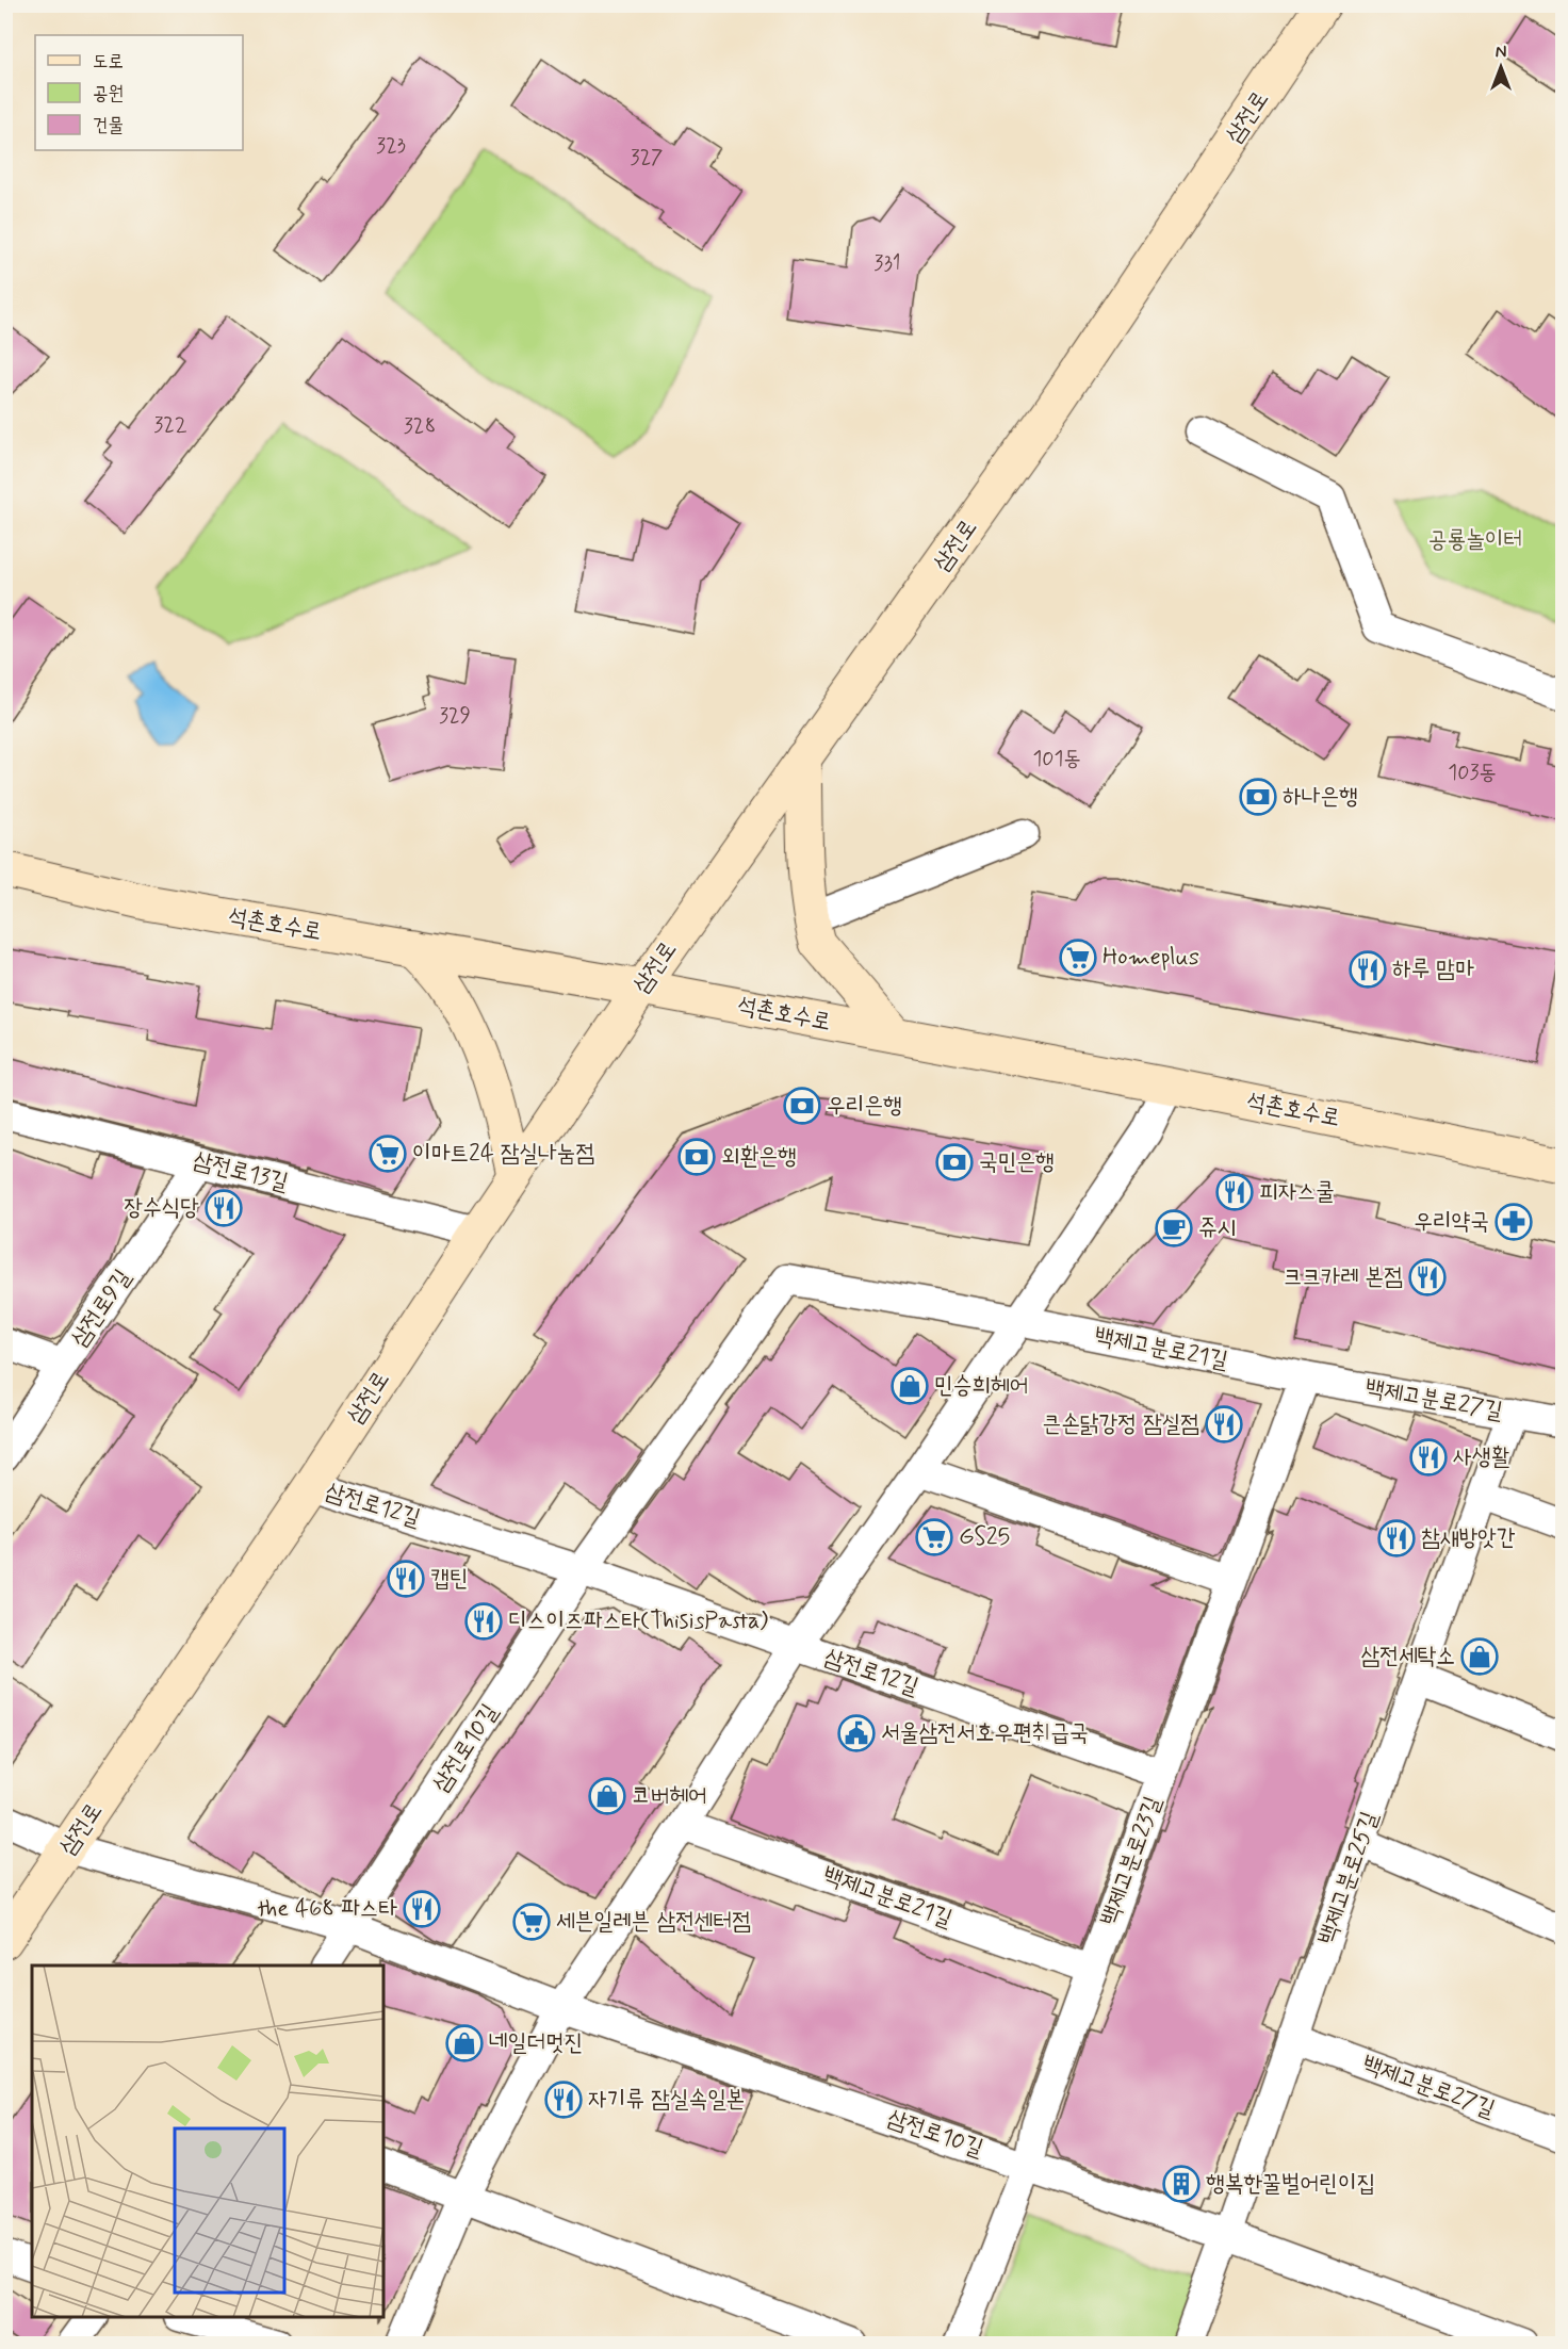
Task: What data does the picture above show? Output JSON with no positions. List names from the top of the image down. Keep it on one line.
{"streets":{"main road":["삼전로","석촌호수로"],"street":["삼전로13길","삼전로9길","백제고분로21길","백제고분로27길","삼전로12길","삼전로10길","백제고분로23길","백제고분로25길"]},"crossings":[["삼전로","석촌호수로"],["삼전로","삼전로13길"],["삼전로","삼전로12길"],["삼전로","삼전로10길"],["삼전로13길","삼전로9길"],["백제고분로21길","백제고분로27길"],["백제고분로21길","삼전로12길"],["백제고분로21길","삼전로10길"],["백제고분로21길","백제고분로23길"],["백제고분로27길","백제고분로23길"],["백제고분로27길","백제고분로25길"],["삼전로12길","삼전로10길"],["삼전로12길","백제고분로23길"],["삼전로10길","백제고분로23길"],["삼전로10길","백제고분로25길"]],"parks":["공룡놀이터"],"places":{"bank":["하나은행","우리은행","외환은행","국민은행"],"supermarket":["Homeplus","이마트24 잠실나눔점","GS25","세븐일레븐 삼전센터점"],"restaurant":["하루 맘마","피자스쿨","장수식당","크크카레 본점","큰손닭강정 잠실점","사생활","참새방앗간","캡틴","디스이즈파스타(ThisisPasta)","the 468 파스타","자기류 잠실속일본"],"pharmacy":["우리약국"],"cafe":["쥬시"],"shop":["민승희헤어","삼전세탁소","코버헤어","네일더멋진"],"public building":["서울삼전서호우편취급국"],"building":["행복한꿀벌어린이집"]},"house_numbers":["323","327","331","322","328","329","101동","103동"],"legend":["도로","공원","건물"],"north":"top"}
